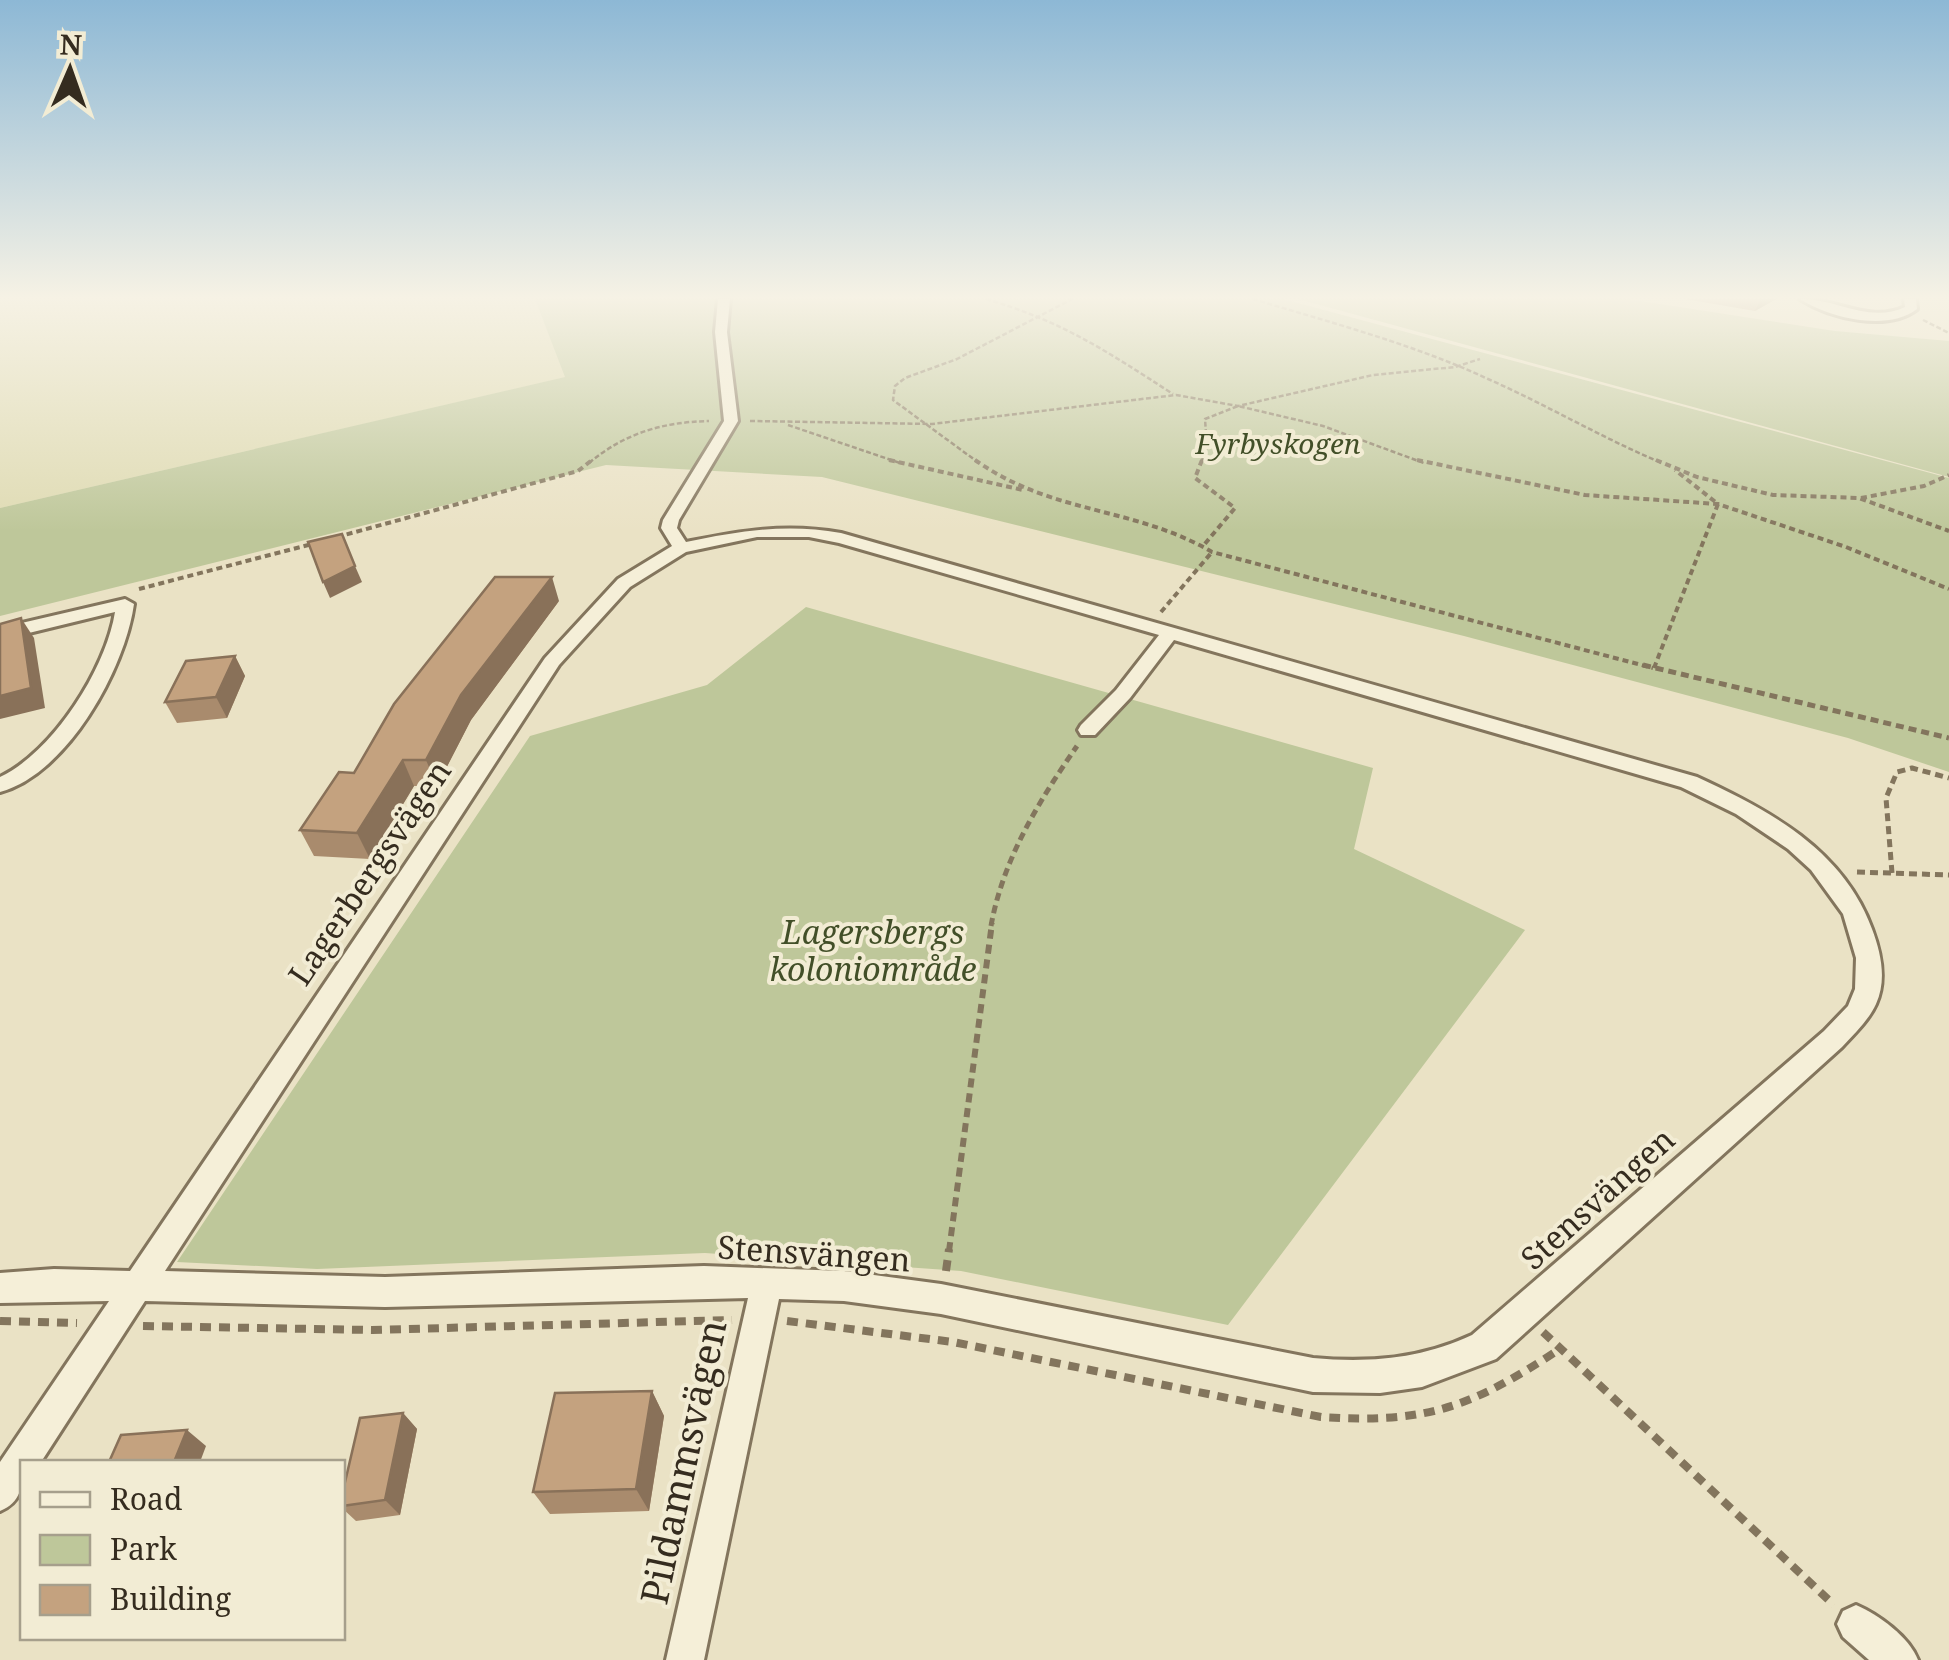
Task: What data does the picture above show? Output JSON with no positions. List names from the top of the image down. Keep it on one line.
{"streets":{"street":["Lagerbergsvägen","Stensvängen","Pildammsvägen"]},"crossings":[["Lagerbergsvägen","Stensvängen"],["Stensvängen","Pildammsvägen"]],"parks":["Fyrbyskogen","Lagersbergs koloniområde"],"legend":["Road","Park","Building"],"north":"top"}
